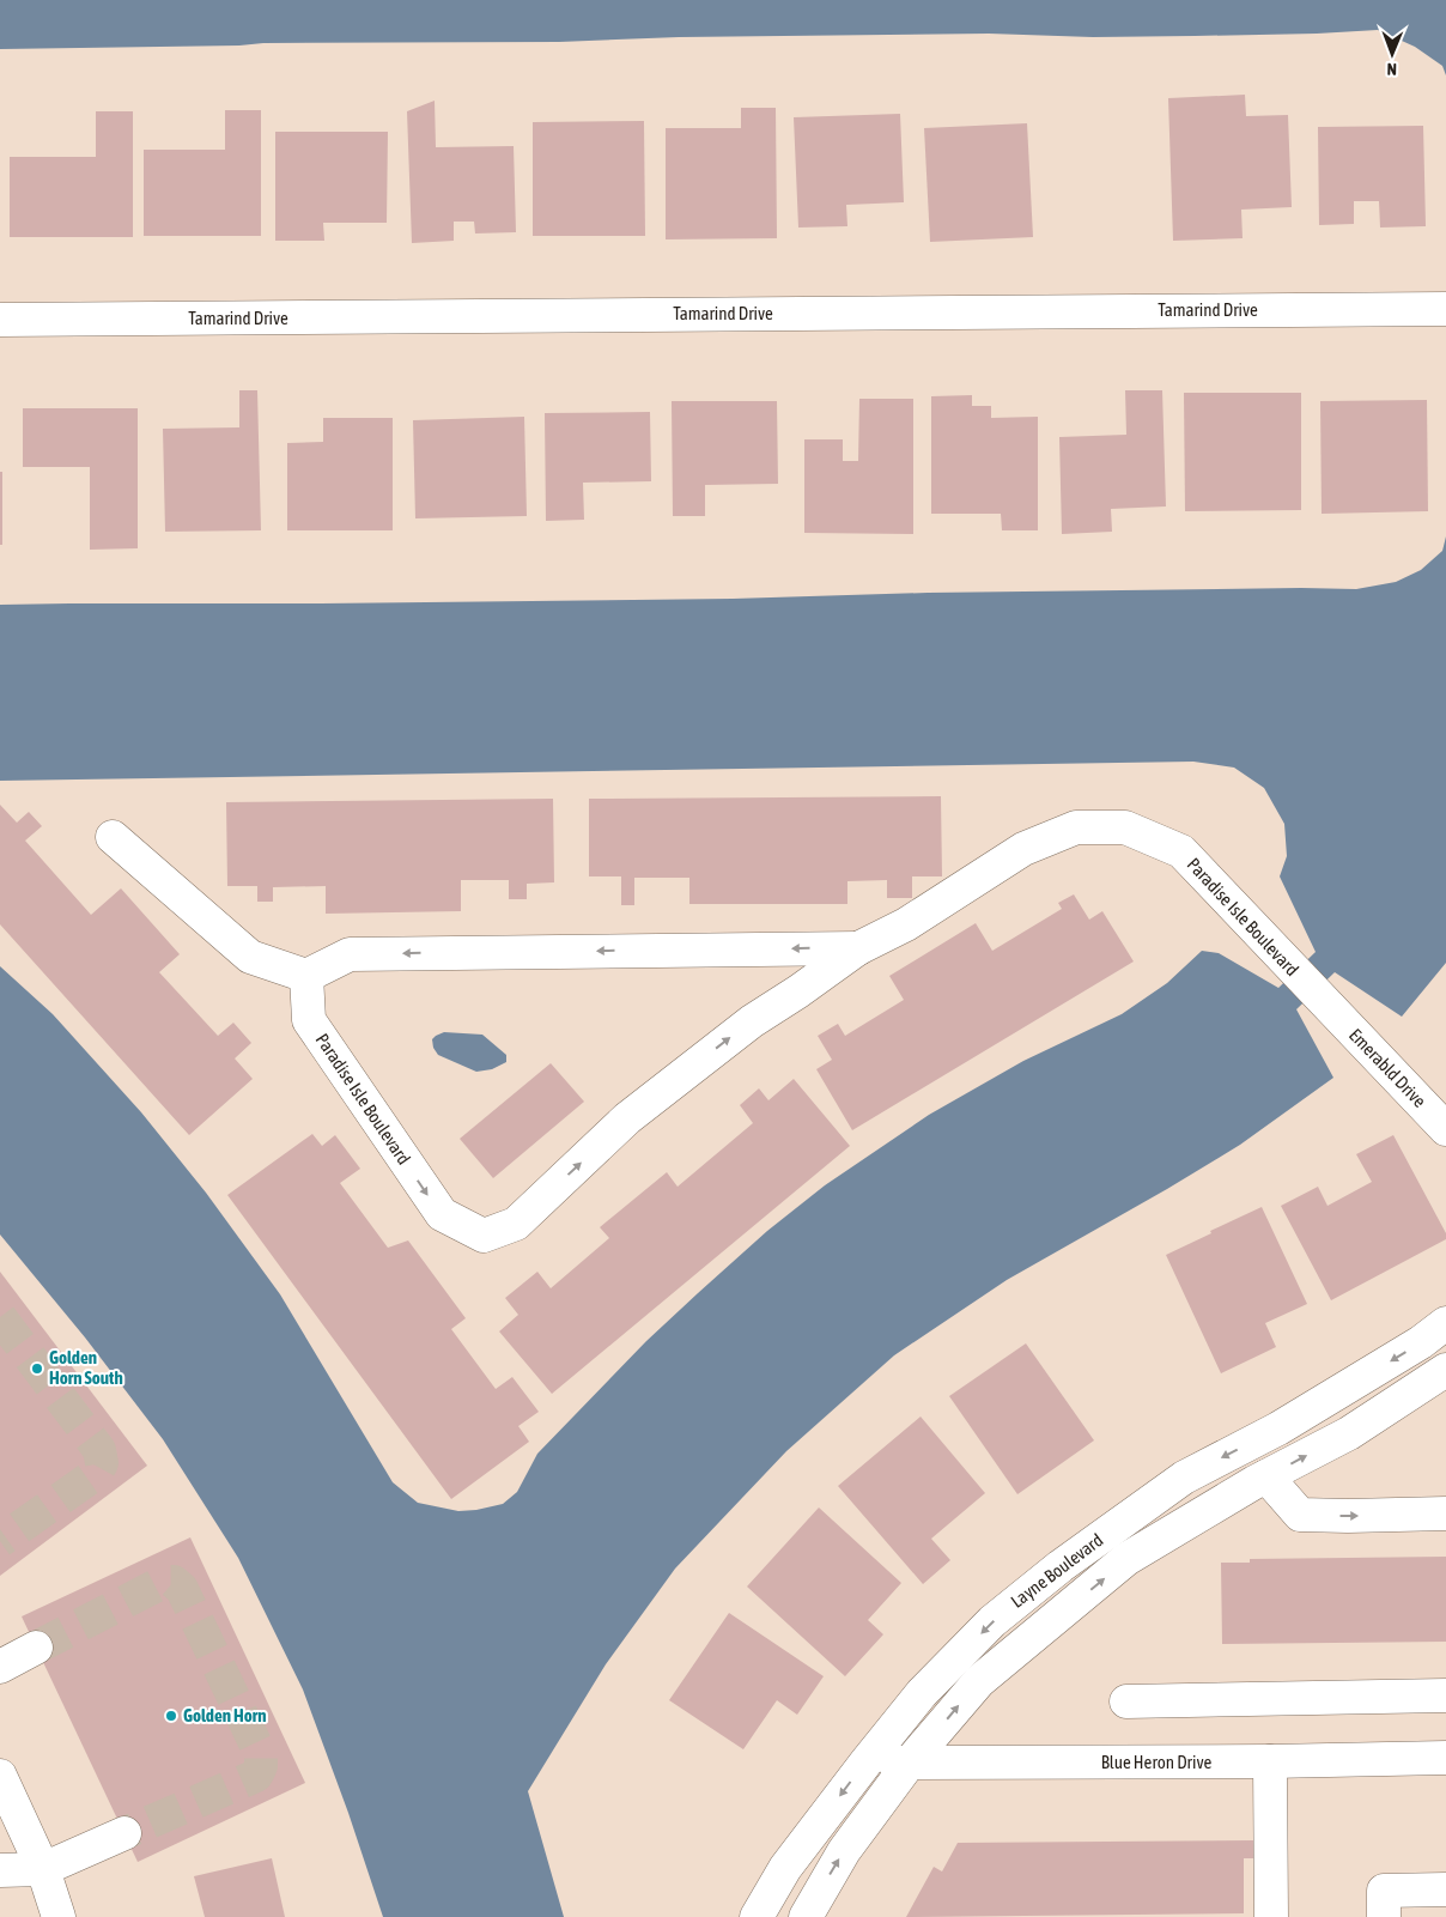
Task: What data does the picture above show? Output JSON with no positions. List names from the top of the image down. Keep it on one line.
{"streets":{"street":["Tamarind Drive","Paradise Isle Boulevard","Emerabld Drive","Layne Boulevard","Blue Heron Drive"]},"crossings":[["Paradise Isle Boulevard","Emerabld Drive"],["Layne Boulevard","Blue Heron Drive"]],"places":["Golden Horn South","Golden Horn"],"north":"bottom"}
